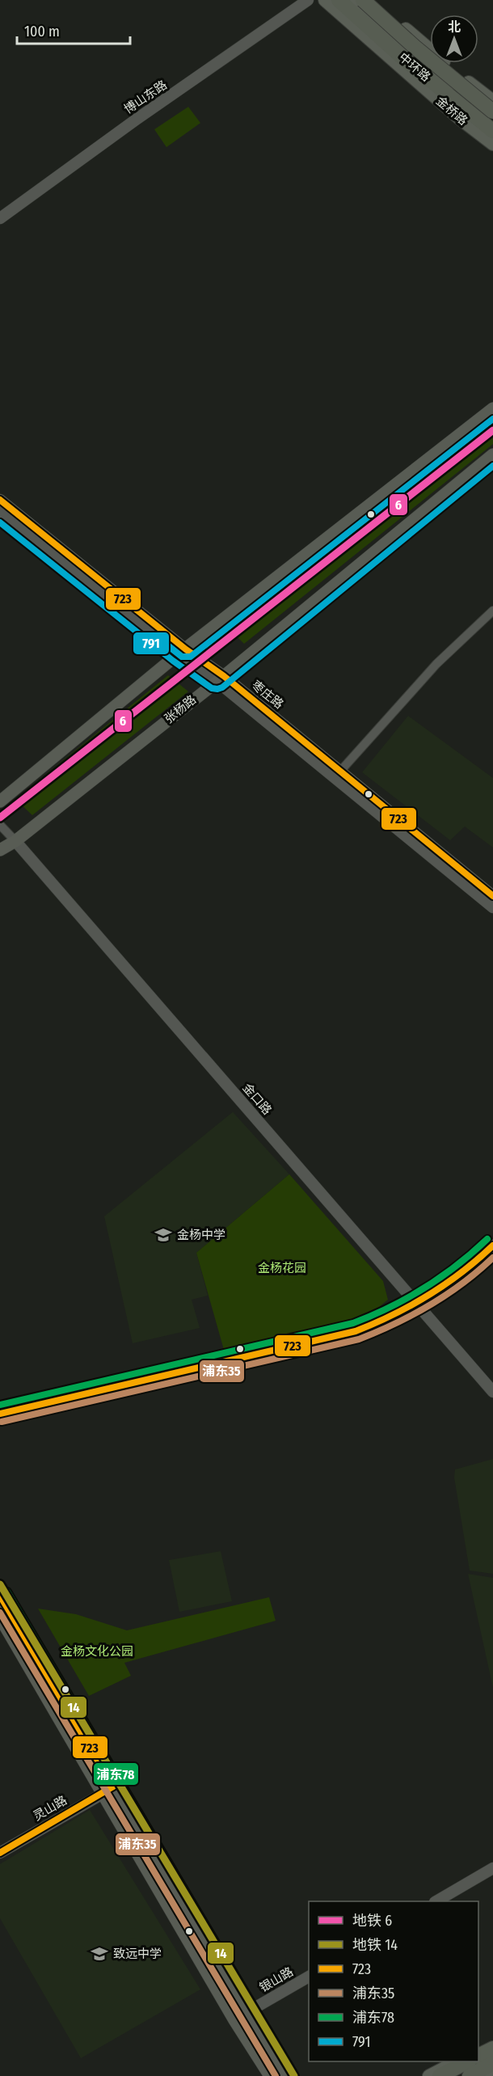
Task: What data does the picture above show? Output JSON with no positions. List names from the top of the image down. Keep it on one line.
{"streets":{"highway":["中环路"],"main road":["金桥路","张杨路"],"street":["博山东路","枣庄路","金口路","灵山路","银山路"]},"crossings":[["枣庄路","张杨路"],["张杨路","金口路"]],"parks":["金杨花园","金杨文化公园"],"places":{"school or university":["金杨中学","致远中学"]},"lines":["transit line 791","metro line 6","transit line 723","transit line 浦东78","transit line 浦东35","metro line 14"],"legend":["地铁 6","地铁 14","723","浦东35","浦东78","791"],"scale_bar":"100 m","north":"top"}
